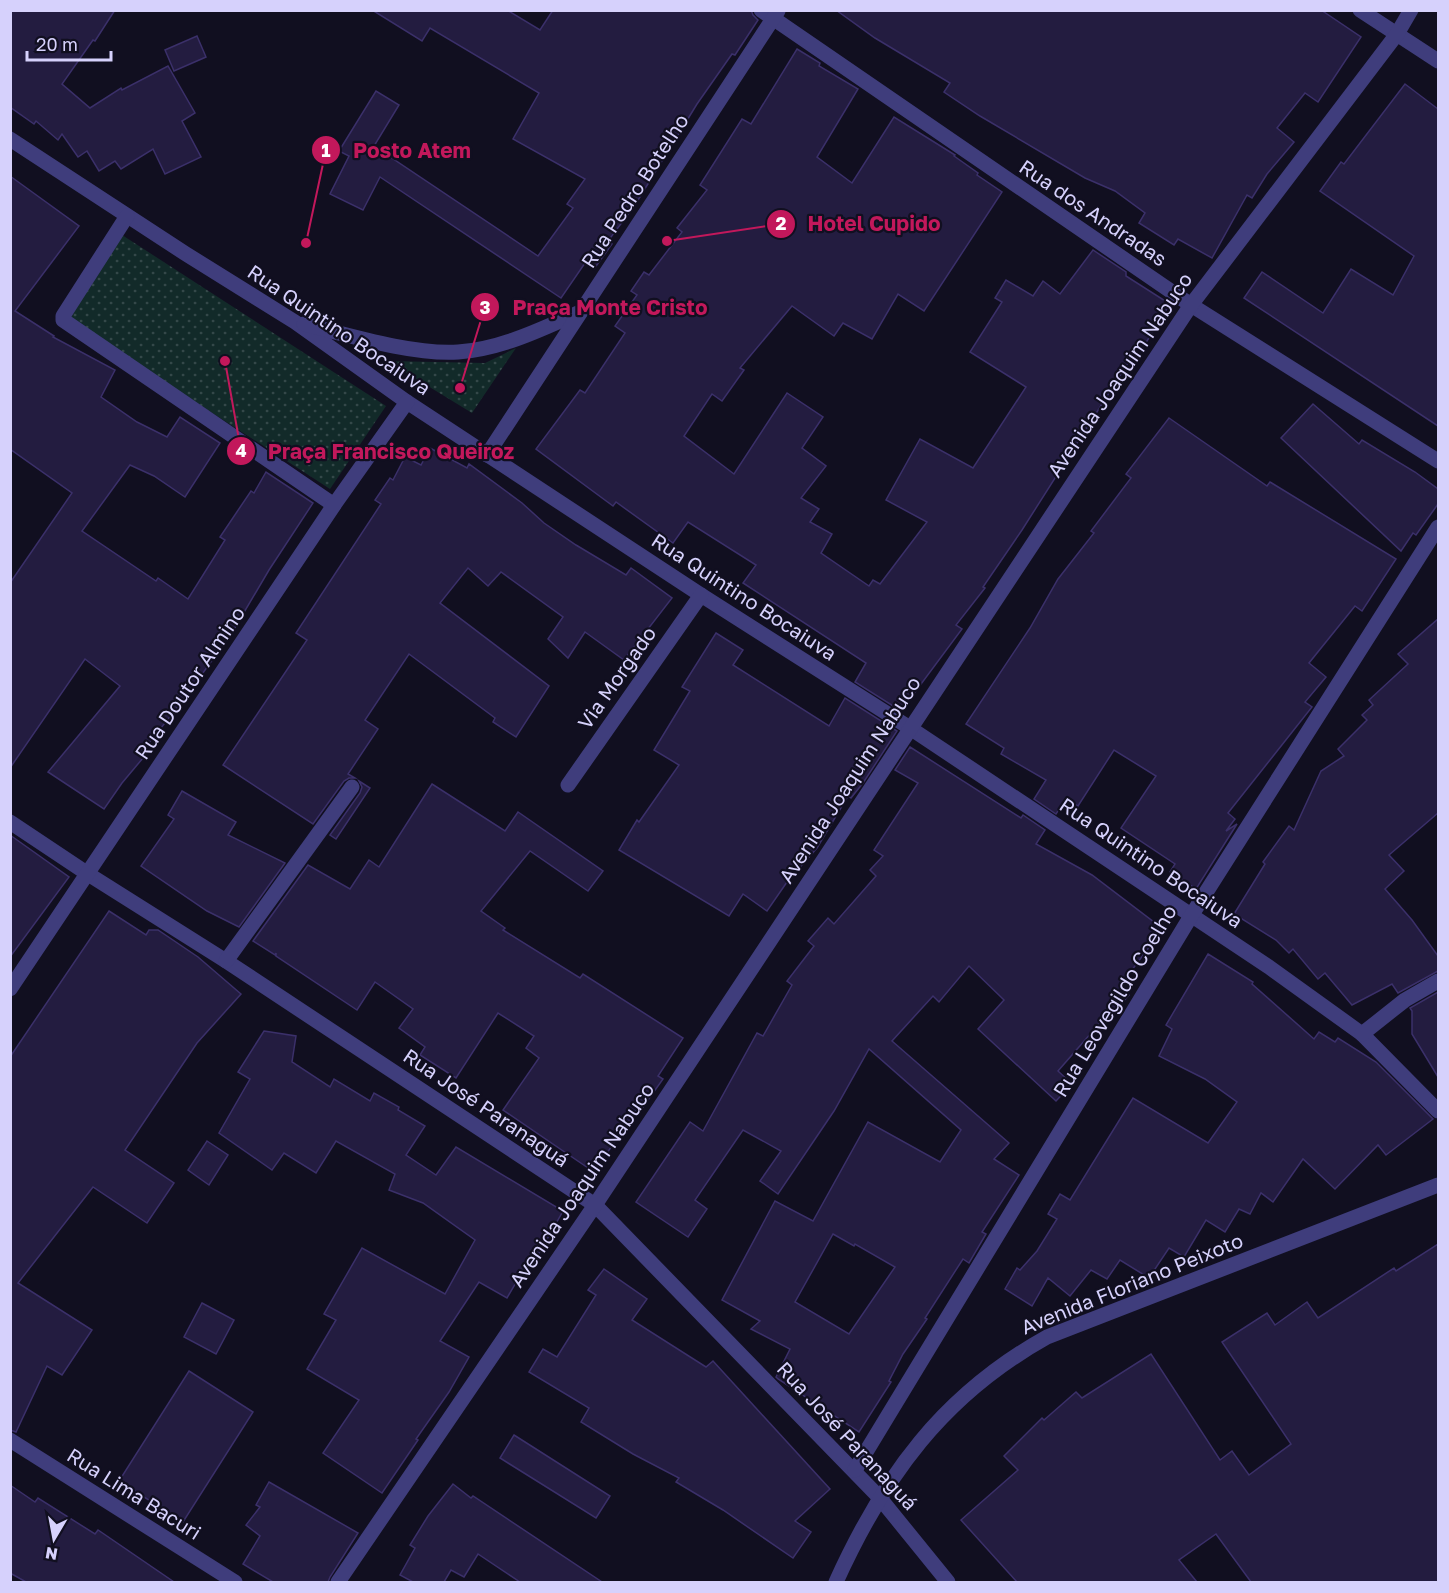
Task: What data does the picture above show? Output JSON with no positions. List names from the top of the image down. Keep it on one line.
{"streets":{"street":["Rua Pedro Botelho","Rua dos Andradas","Rua Quintino Bocaiuva","Avenida Joaquim Nabuco","Via Morgado","Rua Doutor Almino","Rua Leovegildo Coelho","Rua José Paranaguá","Avenida Floriano Peixoto","Rua Lima Bacuri"]},"crossings":[["Rua Pedro Botelho","Rua dos Andradas"],["Rua Pedro Botelho","Rua Quintino Bocaiuva"],["Rua dos Andradas","Avenida Joaquim Nabuco"],["Rua Quintino Bocaiuva","Avenida Joaquim Nabuco"],["Rua Quintino Bocaiuva","Via Morgado"],["Rua Quintino Bocaiuva","Rua Doutor Almino"],["Rua Quintino Bocaiuva","Rua Leovegildo Coelho"],["Avenida Joaquim Nabuco","Rua José Paranaguá"],["Rua Doutor Almino","Rua José Paranaguá"],["Rua Leovegildo Coelho","Rua José Paranaguá"],["Rua José Paranaguá","Avenida Floriano Peixoto"]],"places":["Hotel Cupido","Posto Atem","Praça Francisco Queiroz","Praça Monte Cristo"],"scale_bar":"20 m","north":"bottom"}
